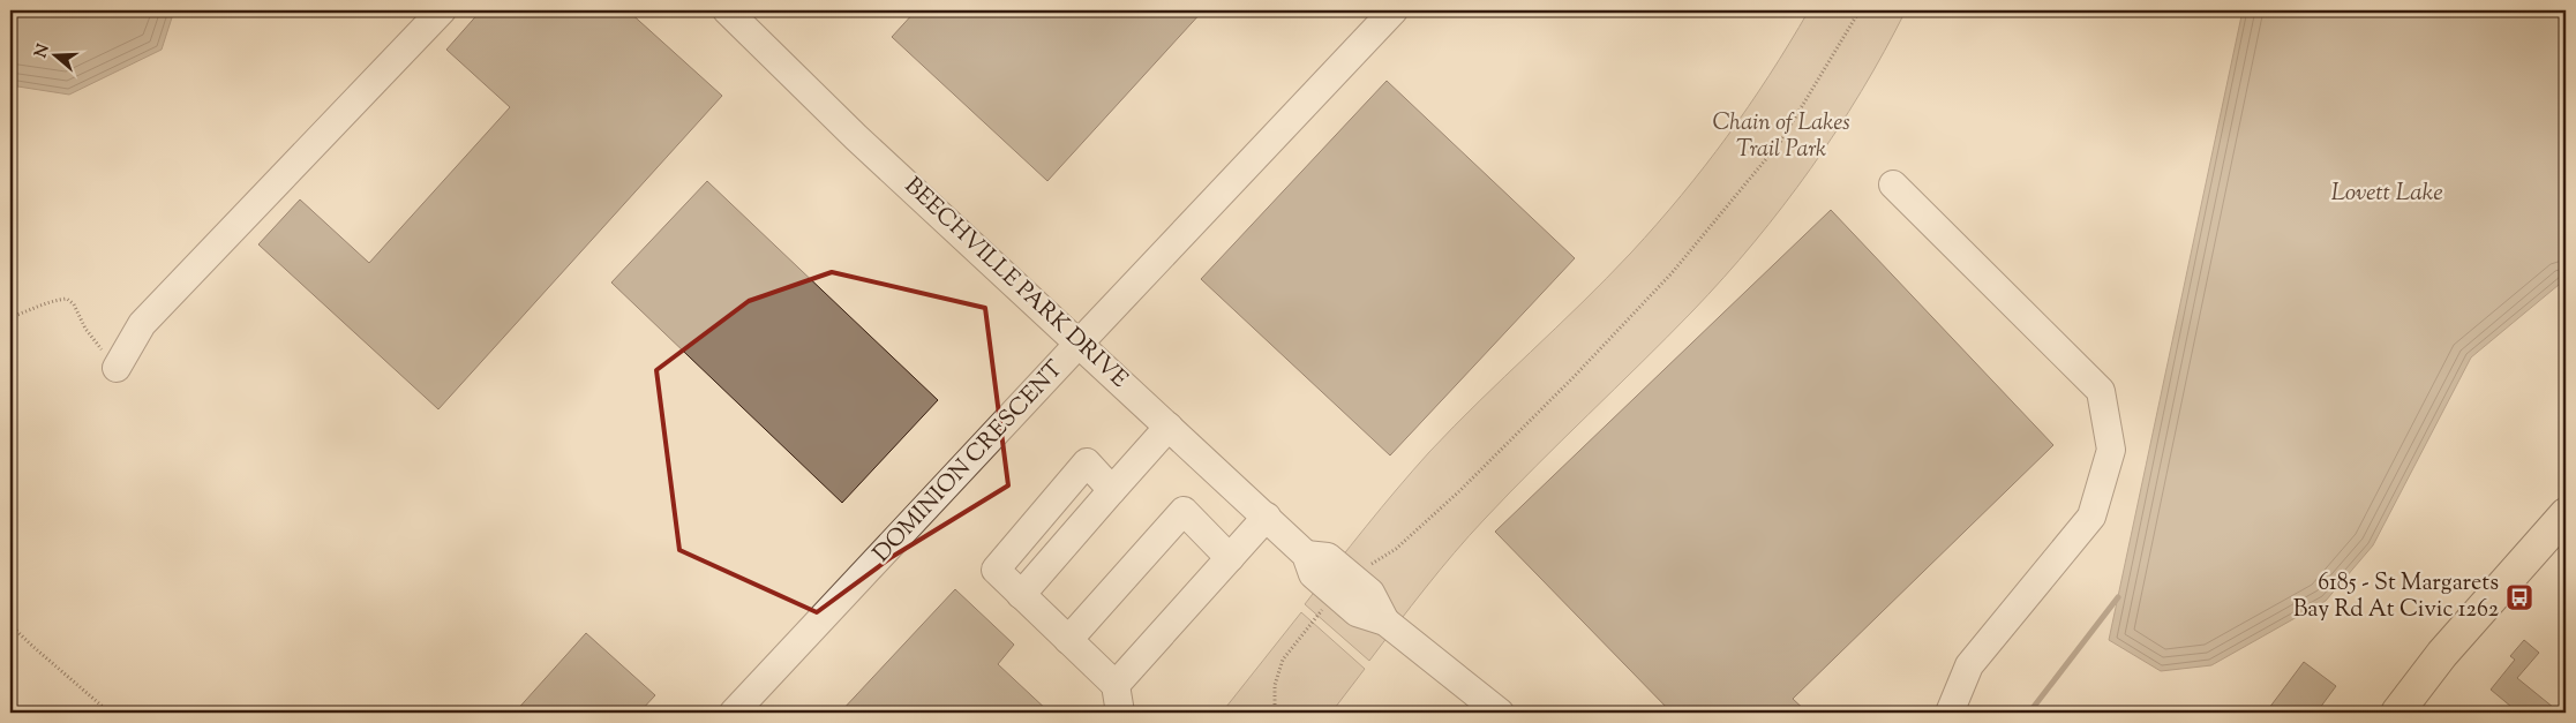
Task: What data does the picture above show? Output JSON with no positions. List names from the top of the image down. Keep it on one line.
{"streets":{"street":["BEECHVILLE PARK DRIVE","DOMINION CRESCENT"]},"crossings":[["BEECHVILLE PARK DRIVE","DOMINION CRESCENT"]],"water":["Lovett Lake"],"parks":["Chain of Lakes Trail Park"],"places":{"bus stop":["6185 - St Margarets Bay Rd At Civic 1262"]},"north":"left"}
